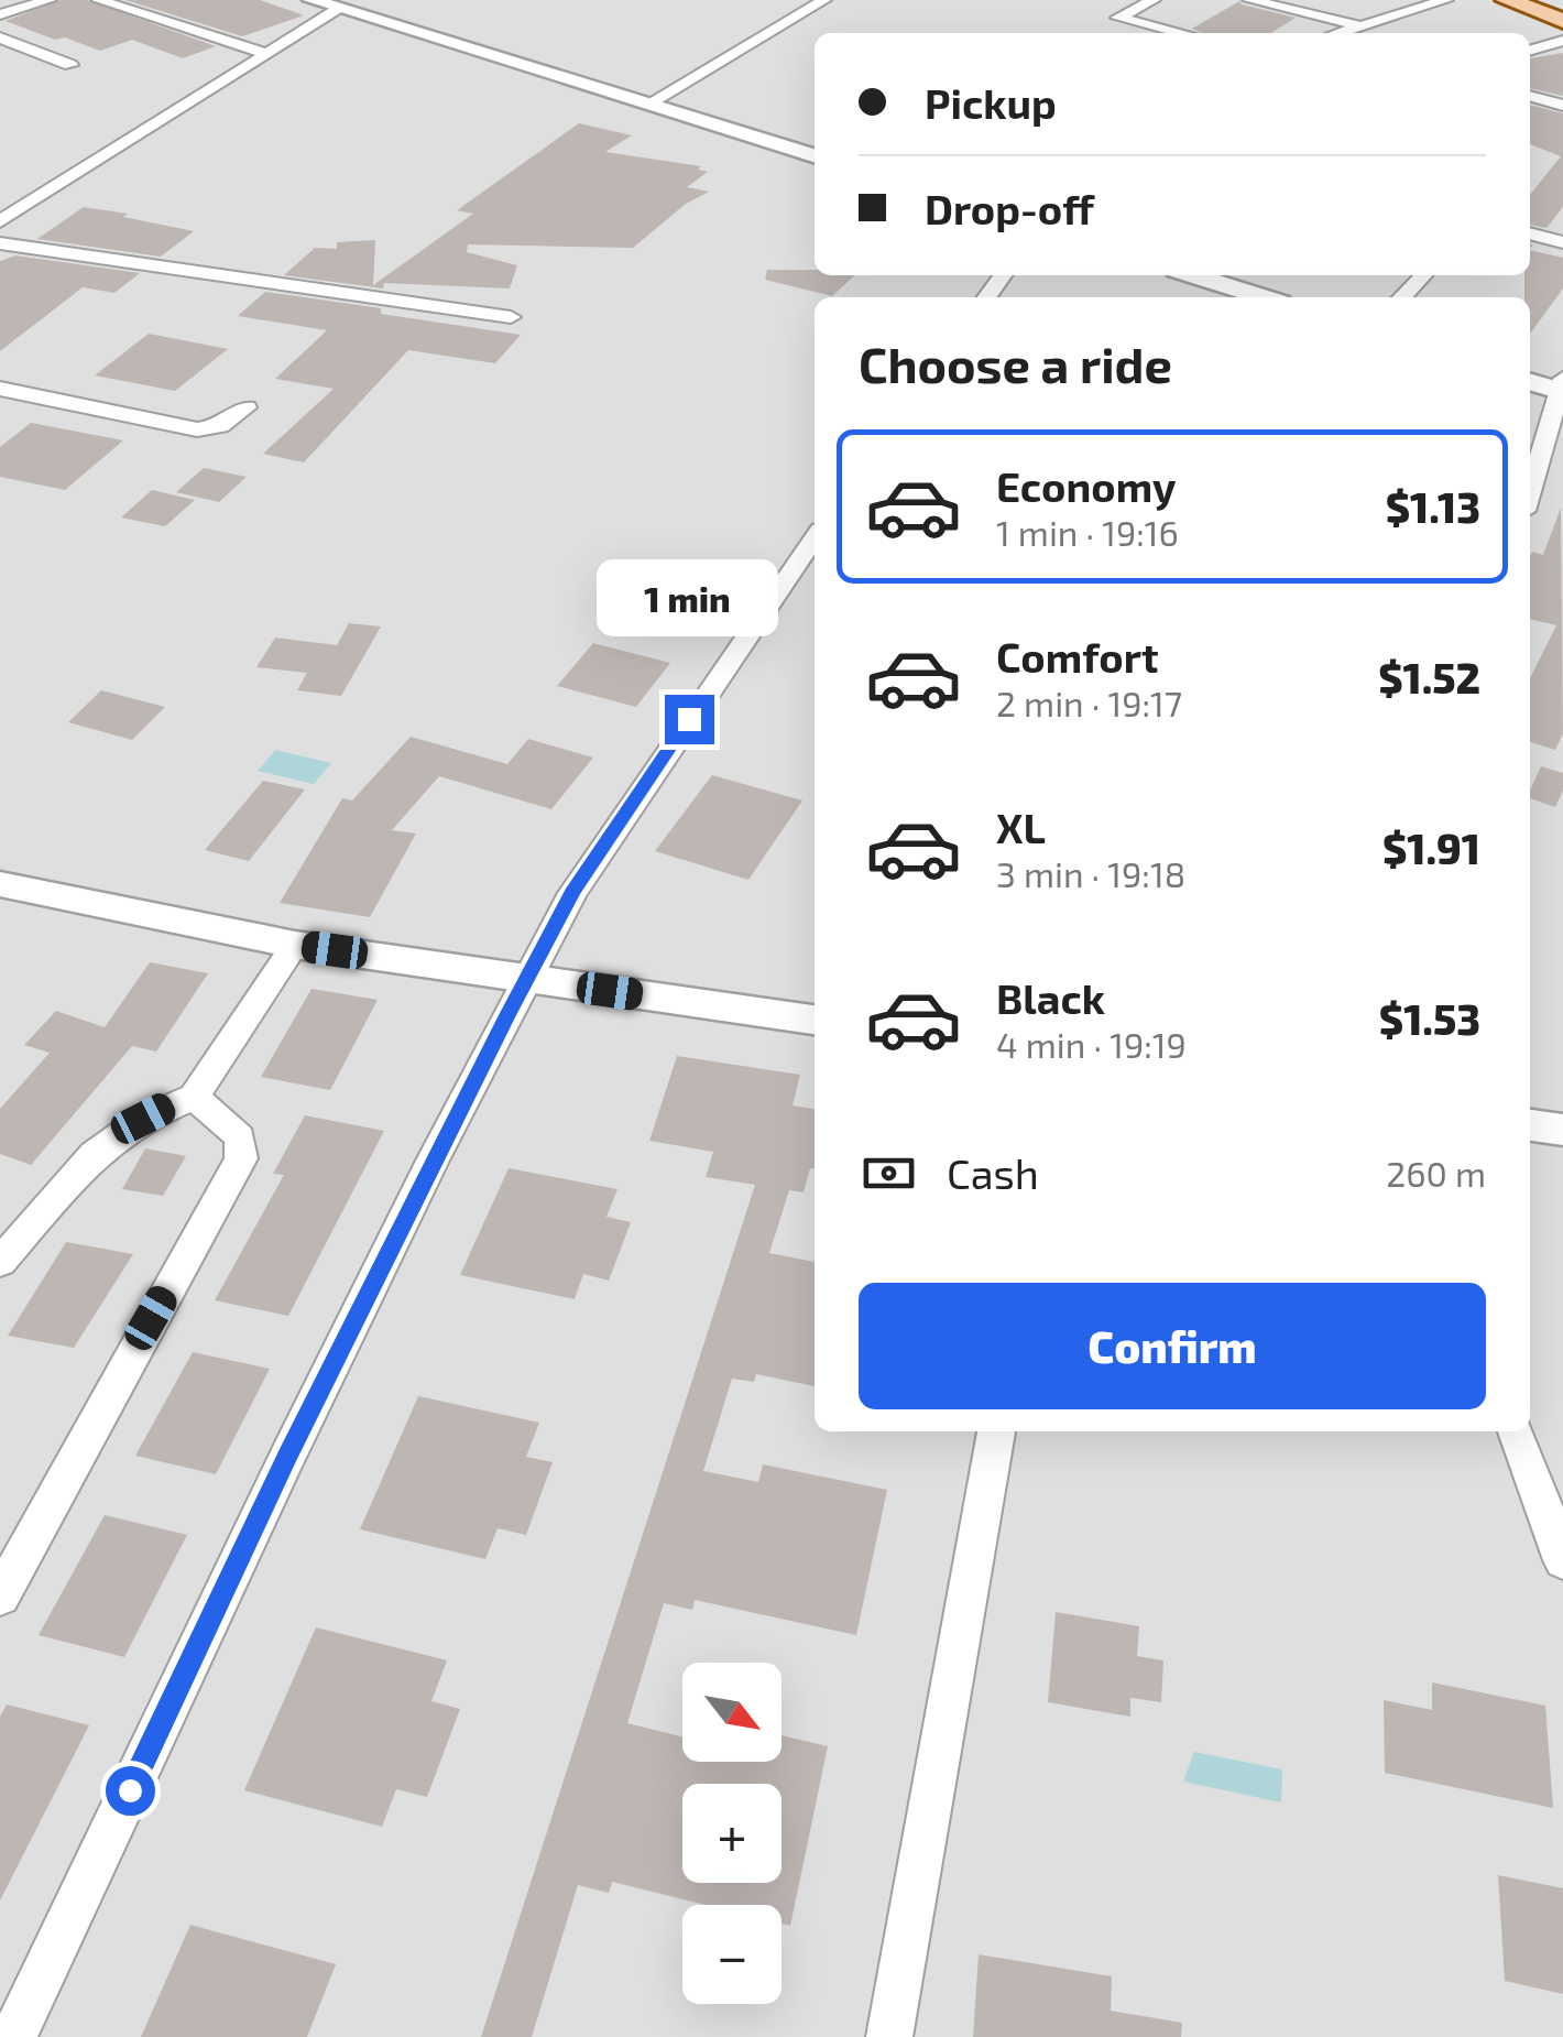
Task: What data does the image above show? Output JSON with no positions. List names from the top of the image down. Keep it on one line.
{"north":"bottom right","page":{"banner":["Pickup","Drop-off"],"heading":"Choose a ride","list":[{"name":"Economy","note":"1 min · 19:16","value":"$1.13"},{"name":"Comfort","note":"2 min · 19:17","value":"$1.52"},{"name":"XL","note":"3 min · 19:18","value":"$1.91"},{"name":"Black","note":"4 min · 19:19","value":"$1.53"}],"bubble":"1 min","pay":["Cash","260 m"],"buttons":"Confirm","map_buttons":["+","−"]}}
